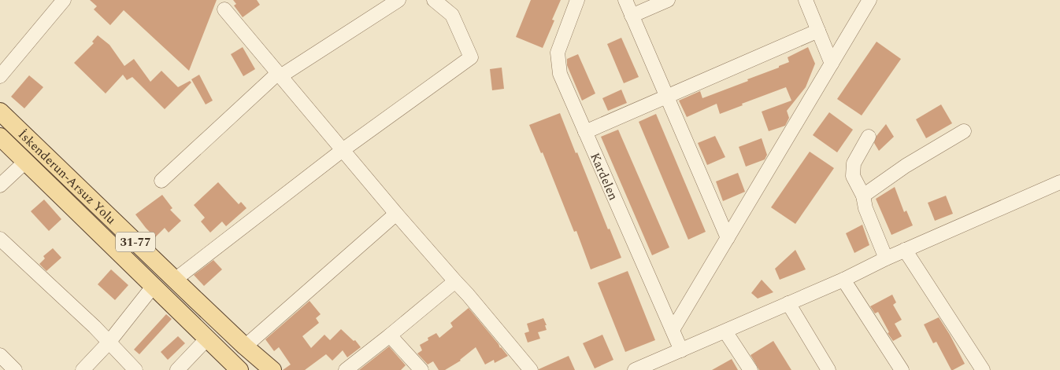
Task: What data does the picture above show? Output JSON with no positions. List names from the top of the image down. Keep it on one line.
{"streets":{"main road":["İskenderun-Arsuz Yolu","31-77"],"street":["Kardelen"]}}
